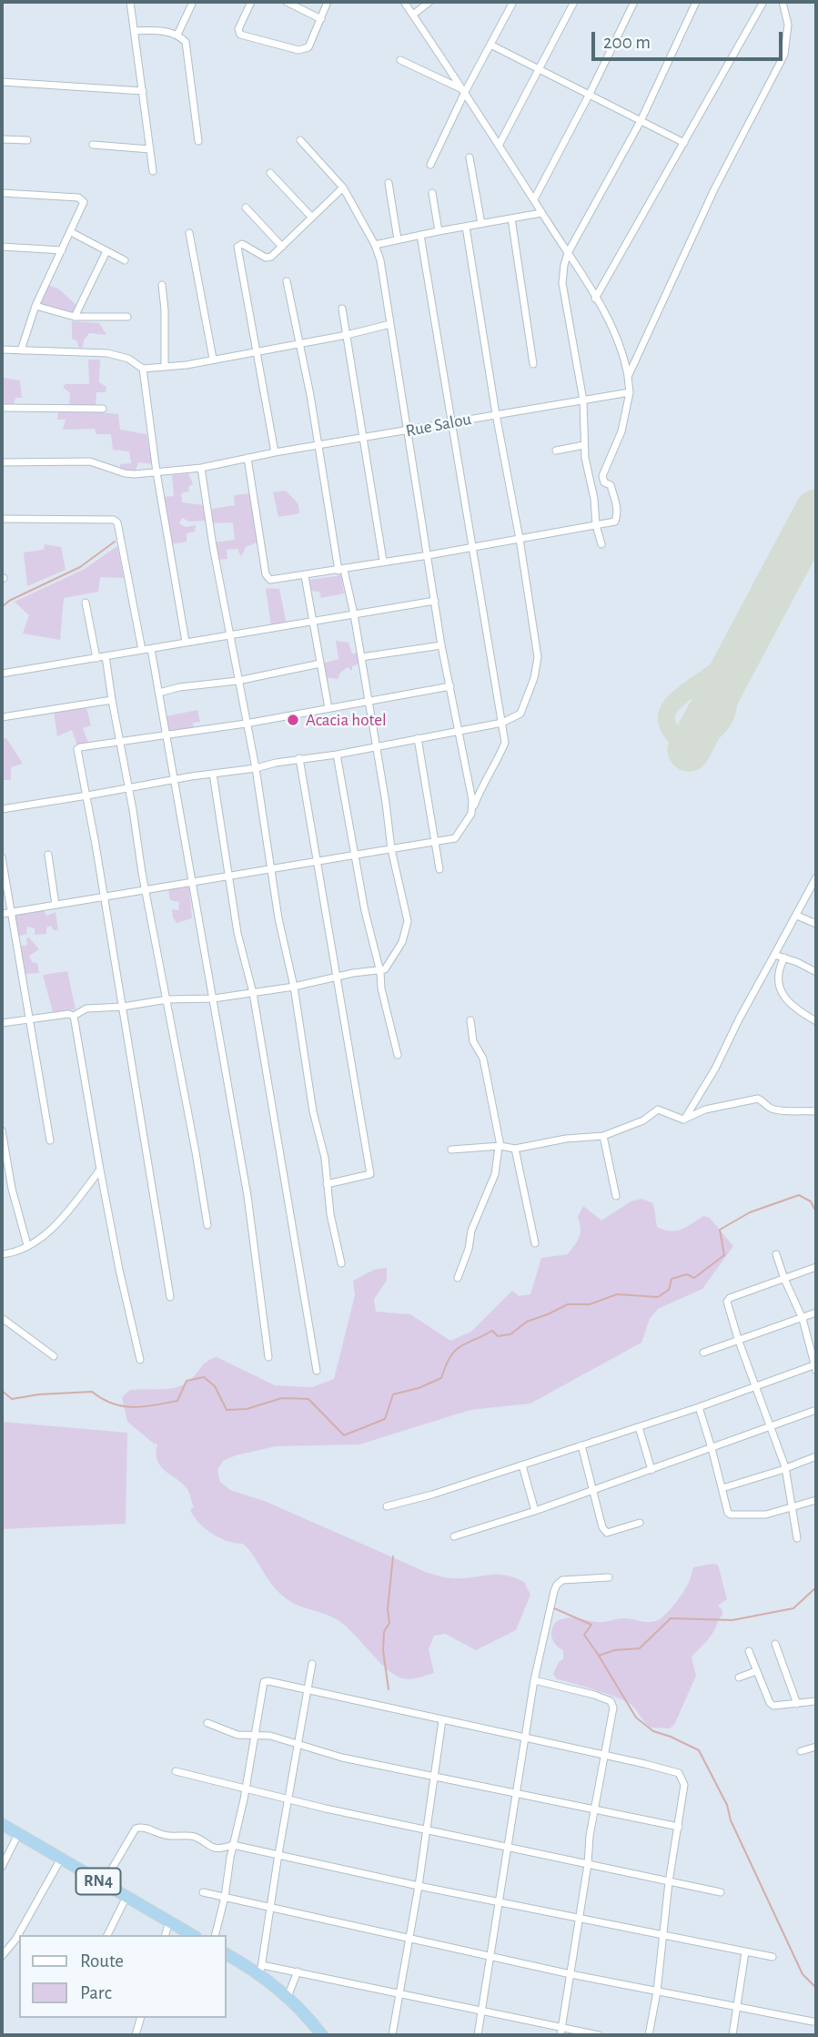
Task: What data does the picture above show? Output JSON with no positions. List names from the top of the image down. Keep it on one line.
{"streets":{"highway":["RN4"],"street":["Rue Salou"]},"places":["Acacia hotel"],"legend":["Route","Parc"],"scale_bar":"200 m"}
